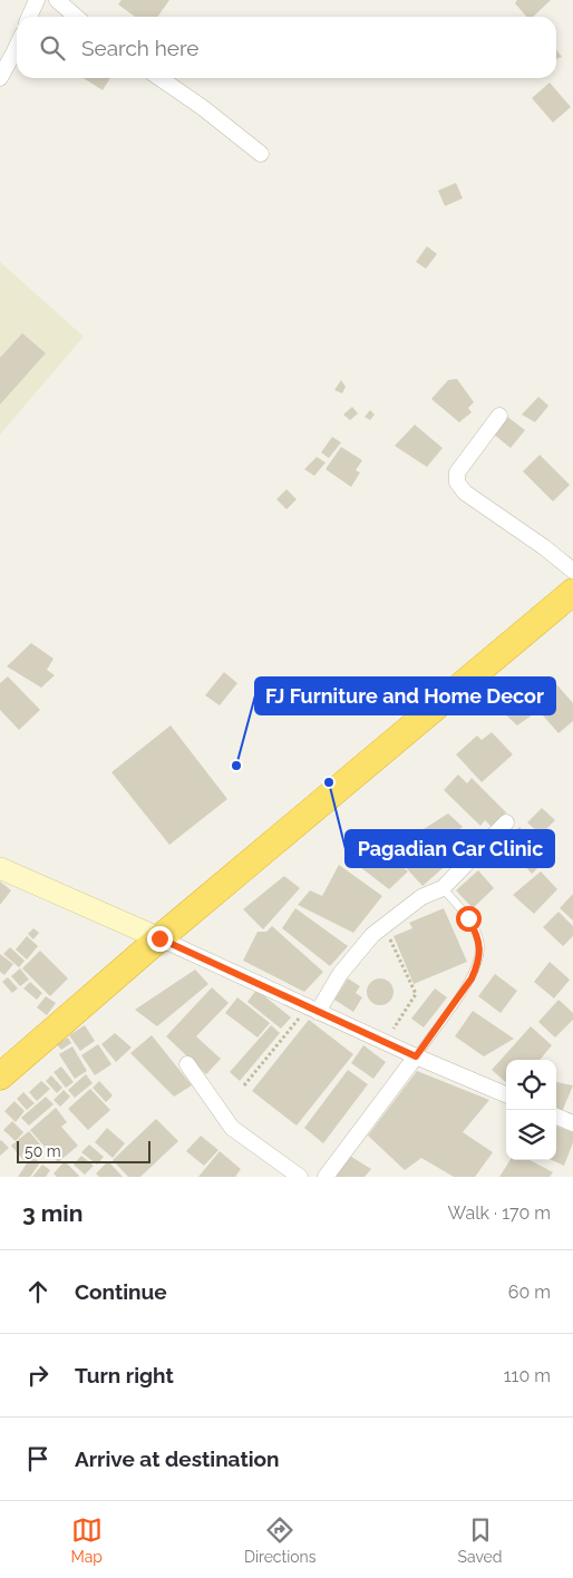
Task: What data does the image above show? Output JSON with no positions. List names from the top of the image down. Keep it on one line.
{"places":["FJ Furniture and Home Decor","Pagadian Car Clinic"],"scale_bar":"50 m","page":{"search":"Search here","scale":"50 m","heading":["3 min","Walk · 170 m"],"list":[["Continue","60 m"],["Turn right","110 m"],"Arrive at destination"],"nav":["Map","Directions","Saved"]}}
